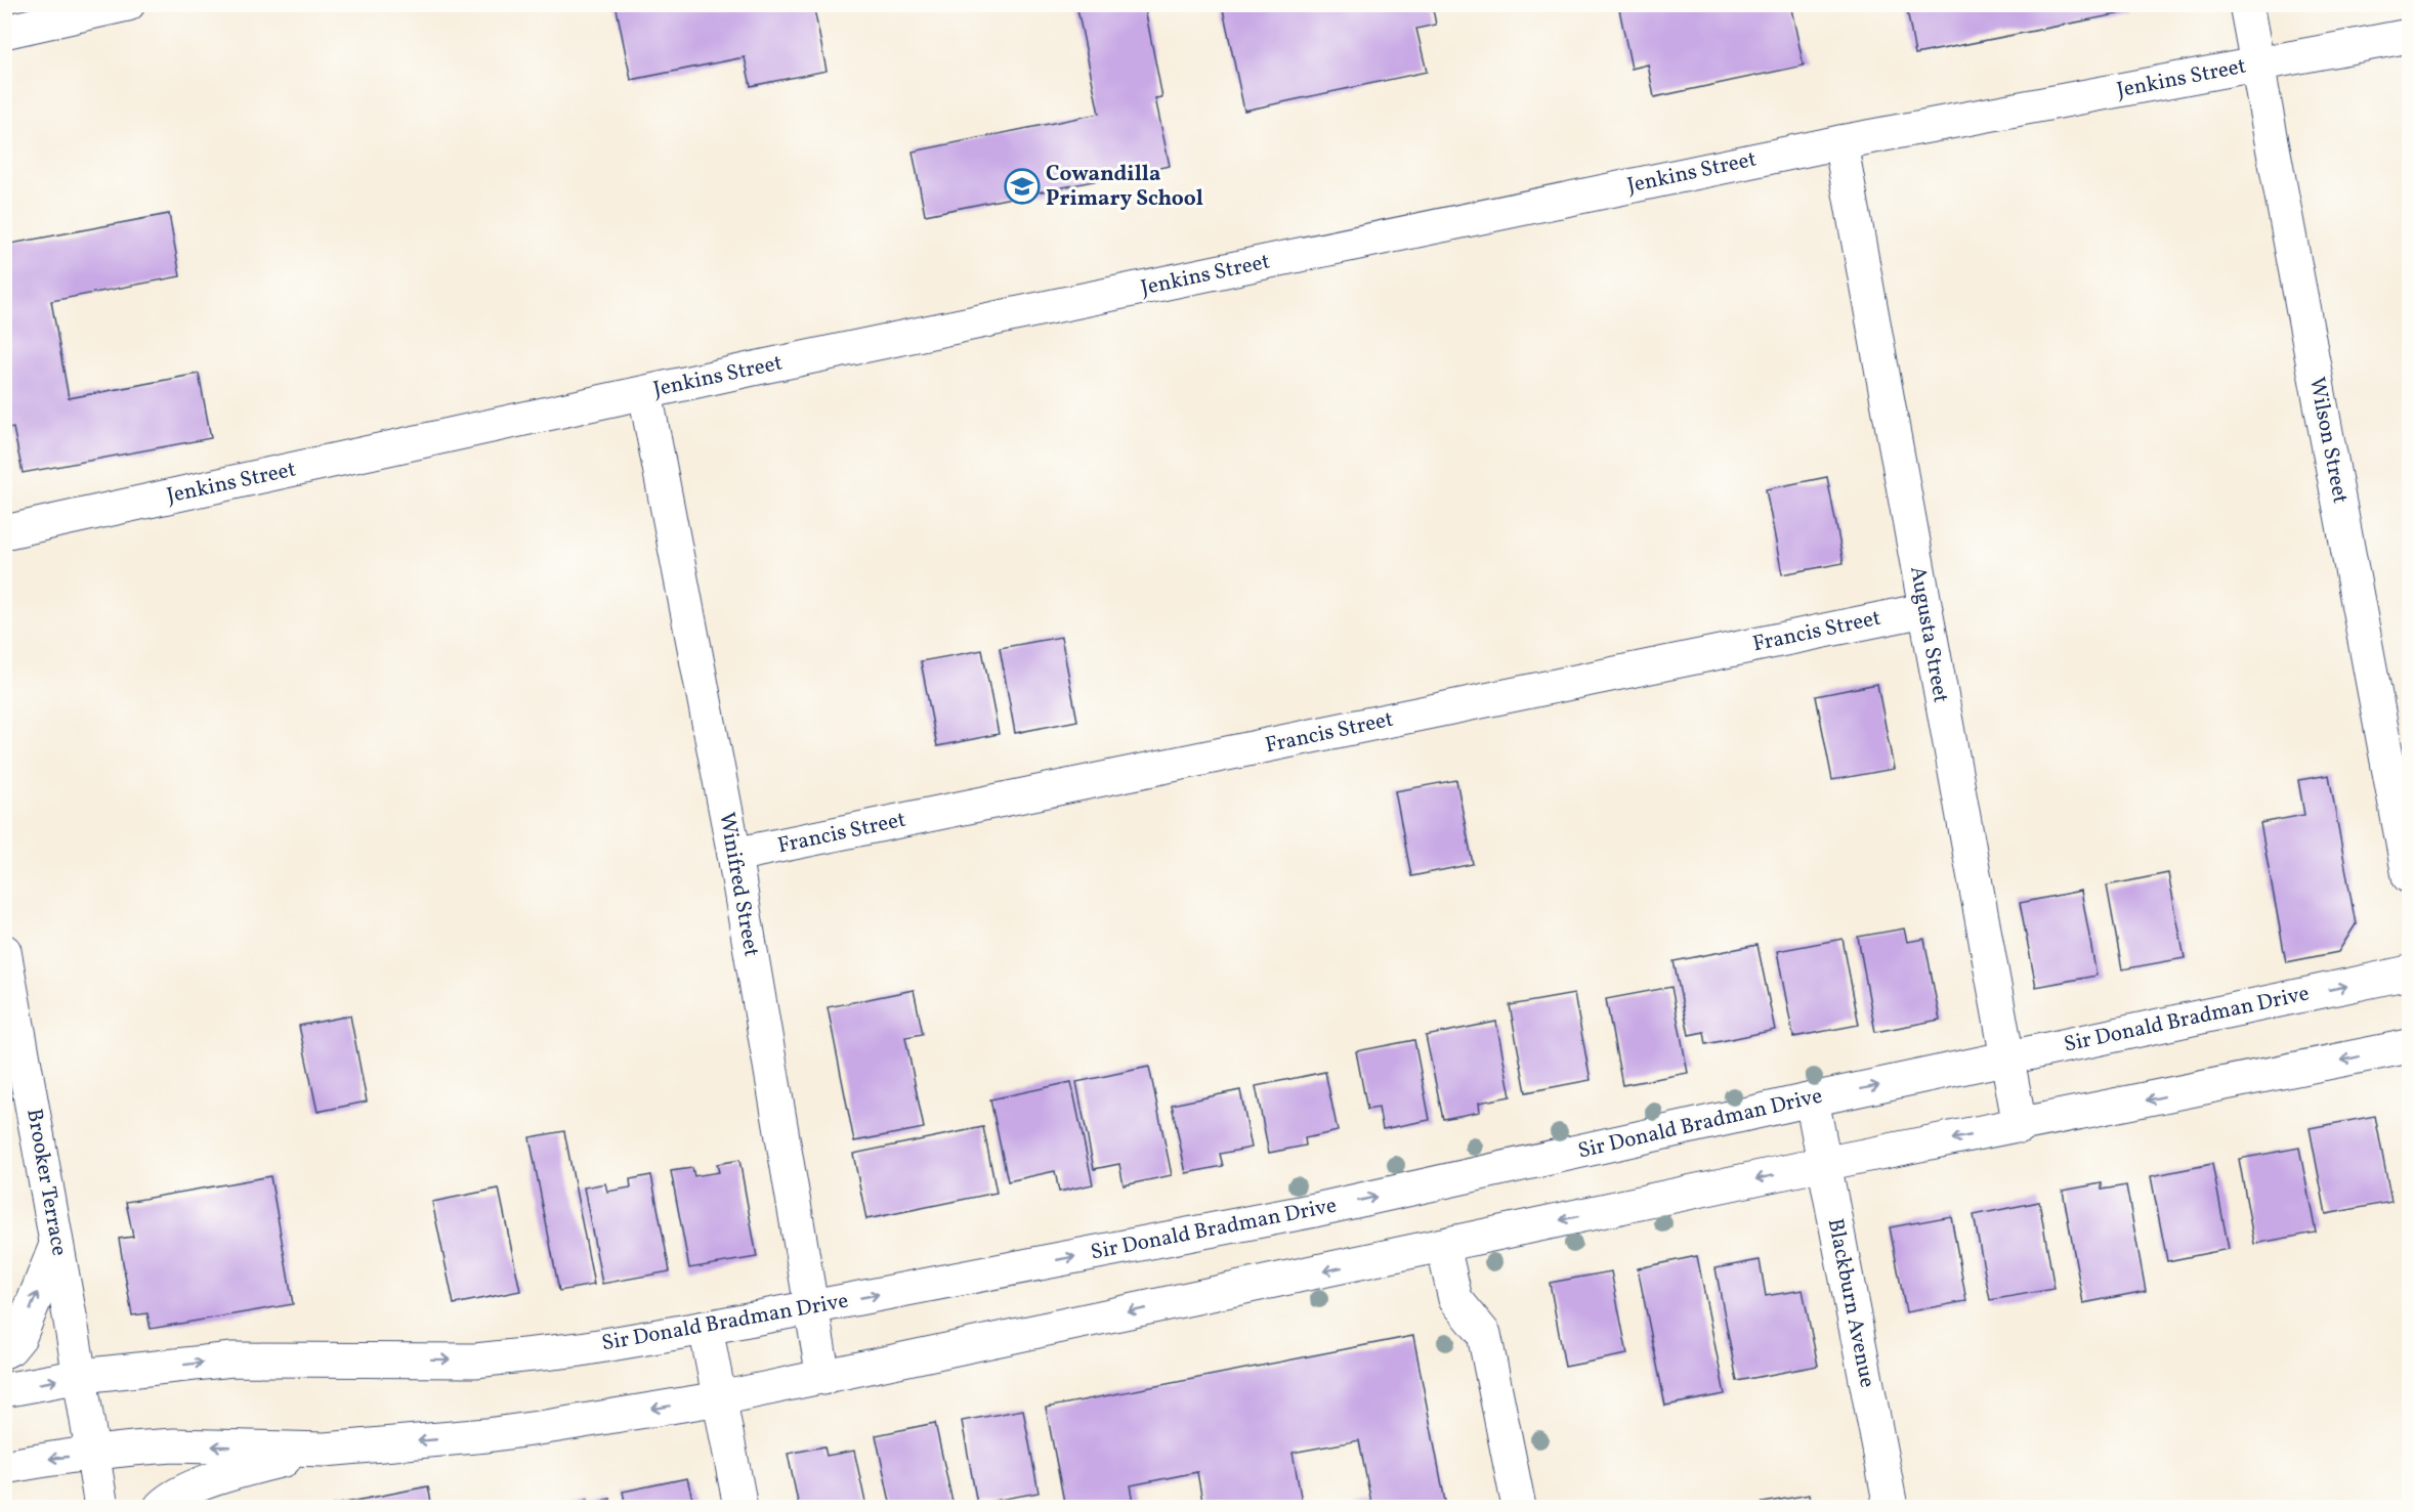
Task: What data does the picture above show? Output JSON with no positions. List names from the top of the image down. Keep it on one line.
{"streets":{"street":["Jenkins Street","Wilson Street","Francis Street","Augusta Street","Winifred Street","Sir Donald Bradman Drive","Brooker Terrace","Blackburn Avenue"]},"crossings":[["Jenkins Street","Wilson Street"],["Jenkins Street","Augusta Street"],["Jenkins Street","Winifred Street"],["Francis Street","Augusta Street"],["Francis Street","Winifred Street"],["Augusta Street","Sir Donald Bradman Drive"],["Winifred Street","Sir Donald Bradman Drive"],["Sir Donald Bradman Drive","Brooker Terrace"],["Sir Donald Bradman Drive","Blackburn Avenue"]],"places":{"school or university":["Cowandilla Primary School"]}}
